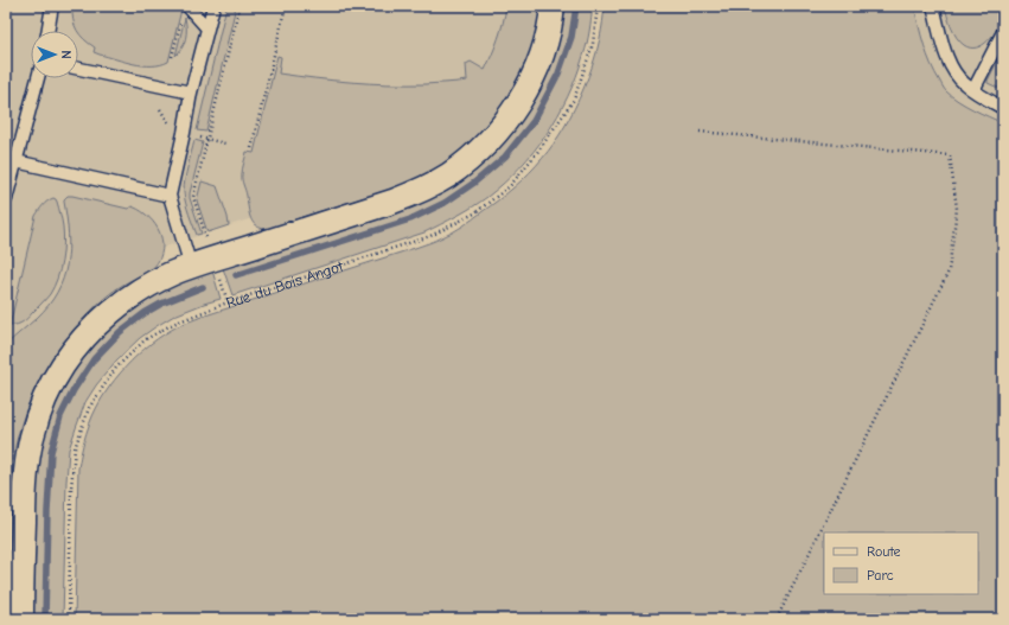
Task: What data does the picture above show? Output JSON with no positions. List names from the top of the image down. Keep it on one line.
{"streets":{"path":["Rue du Bois Angot"]},"legend":["Route","Parc"],"north":"right"}
